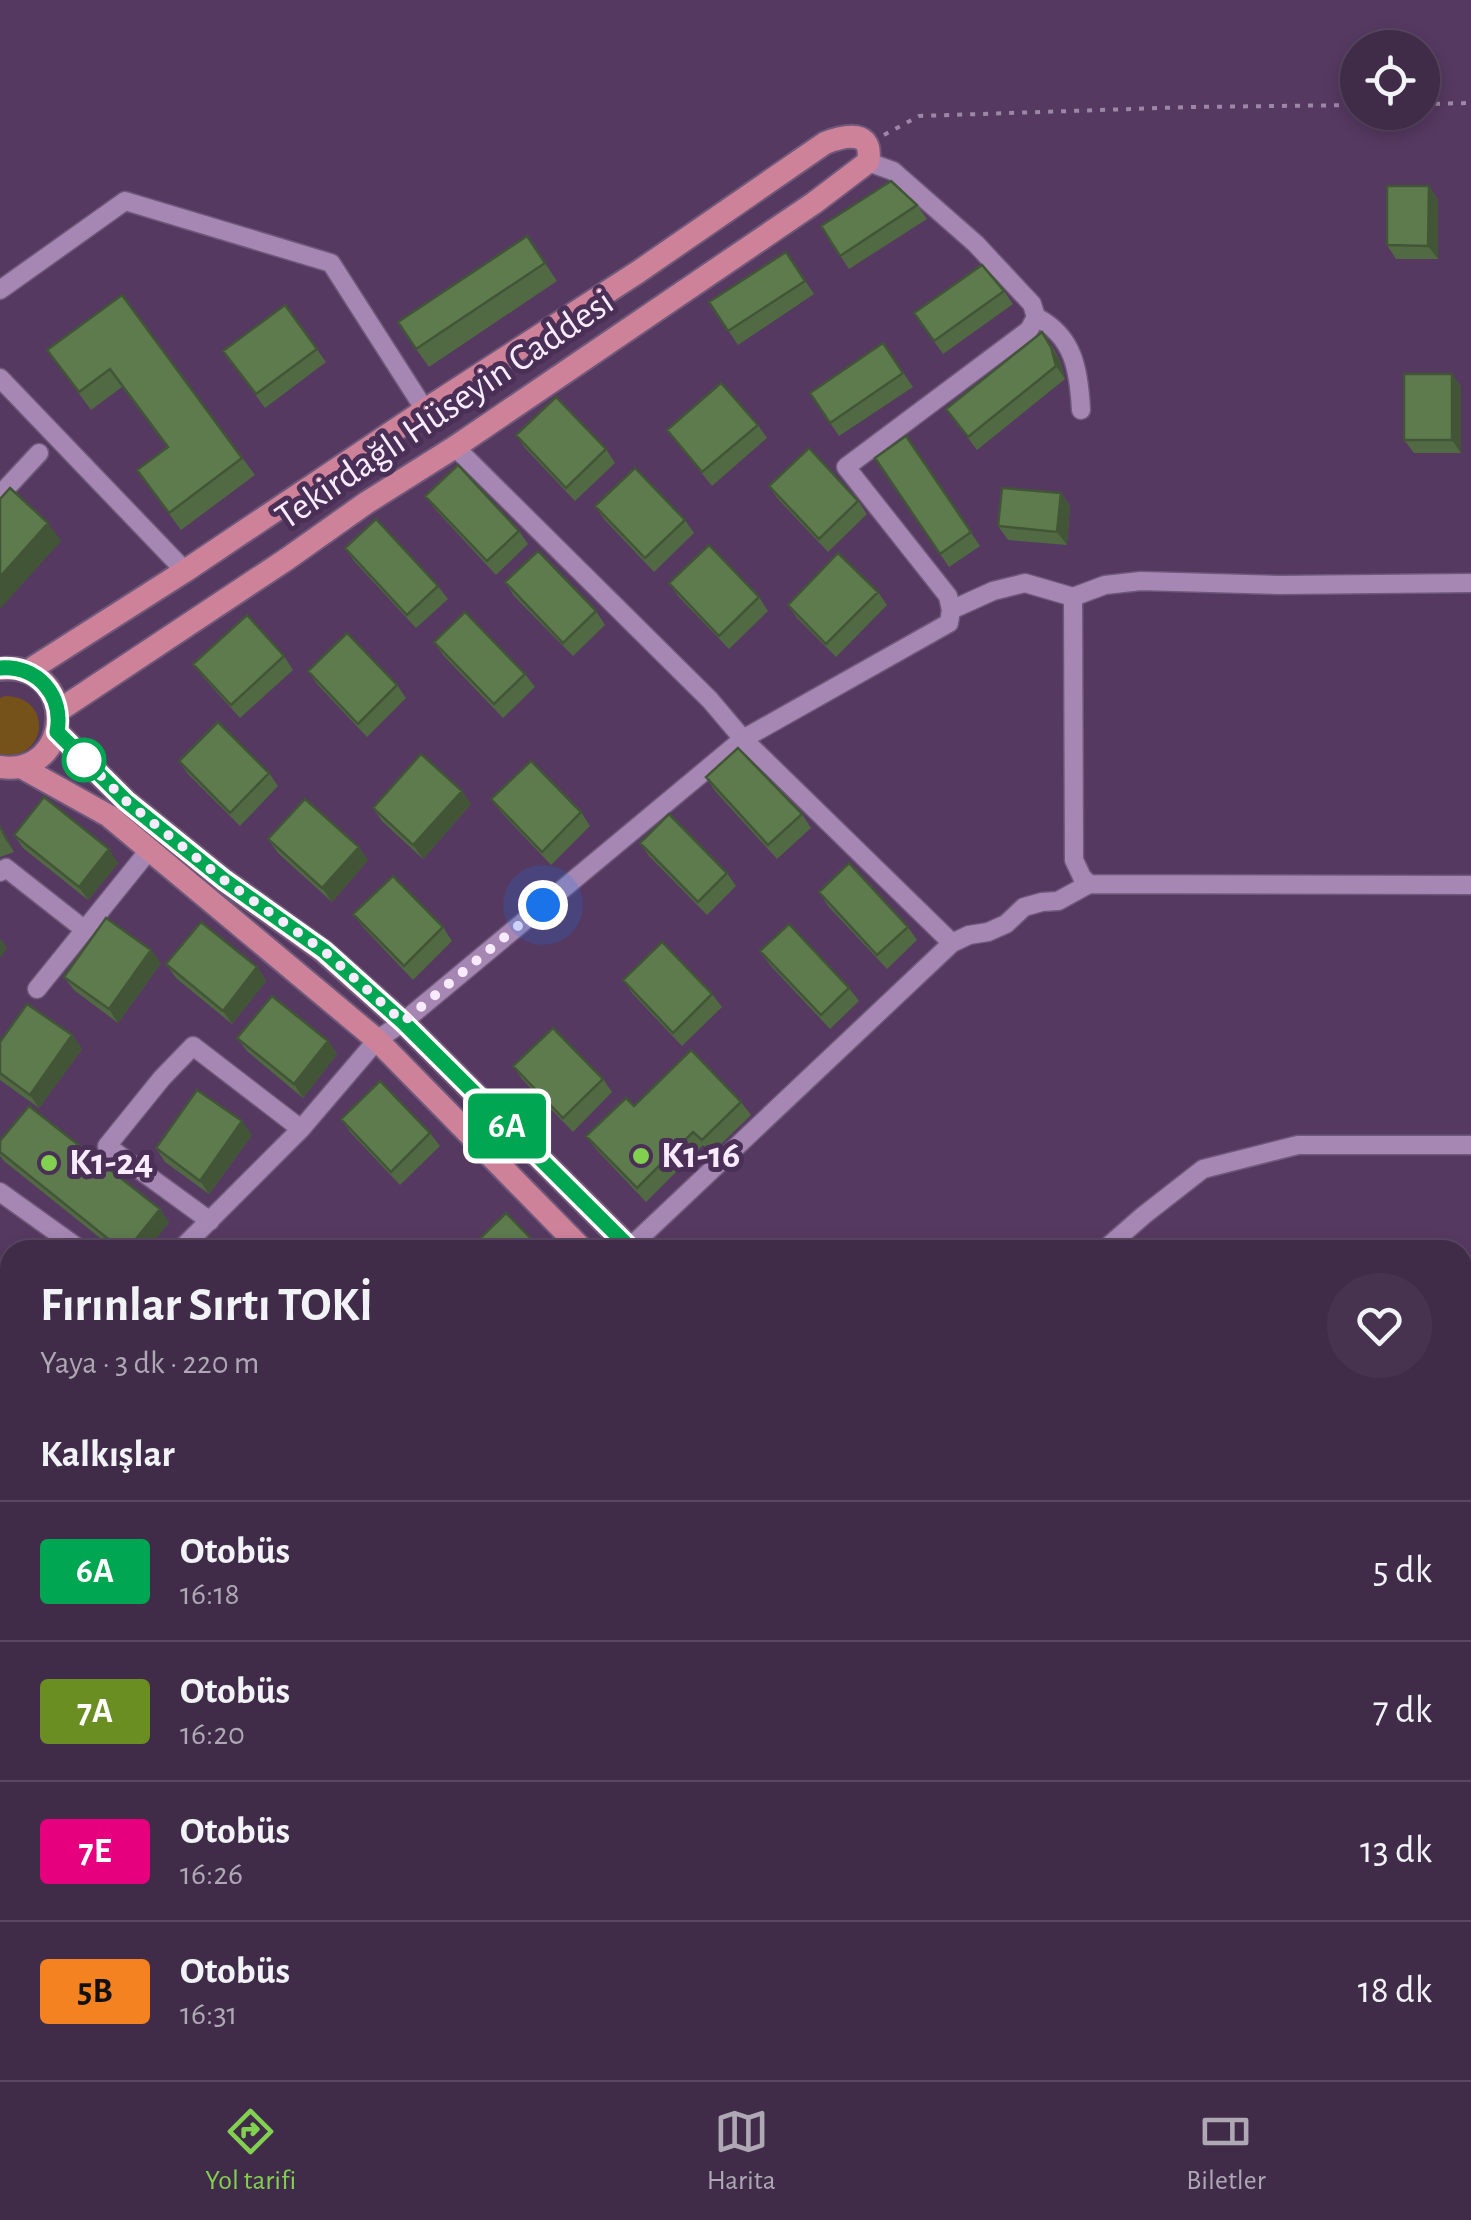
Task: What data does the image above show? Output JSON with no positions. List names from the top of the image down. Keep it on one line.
{"streets":{"main road":["Tekirdağlı Hüseyin Caddesi"]},"places":["K1-16","K1-24"],"lines":["bus line 6A"],"page":{"on_map":"6A","heading":[["Fırınlar Sırtı TOKİ","Yaya · 3 dk · 220 m"],"Kalkışlar"],"list":[{"mark":"6A","name":"Otobüs","note":"16:18","value":"5 dk"},{"mark":"7A","name":"Otobüs","note":"16:20","value":"7 dk"},{"mark":"7E","name":"Otobüs","note":"16:26","value":"13 dk"},{"mark":"5B","name":"Otobüs","note":"16:31","value":"18 dk"}],"tabs":["Yol tarifi","Harita","Biletler"]}}
